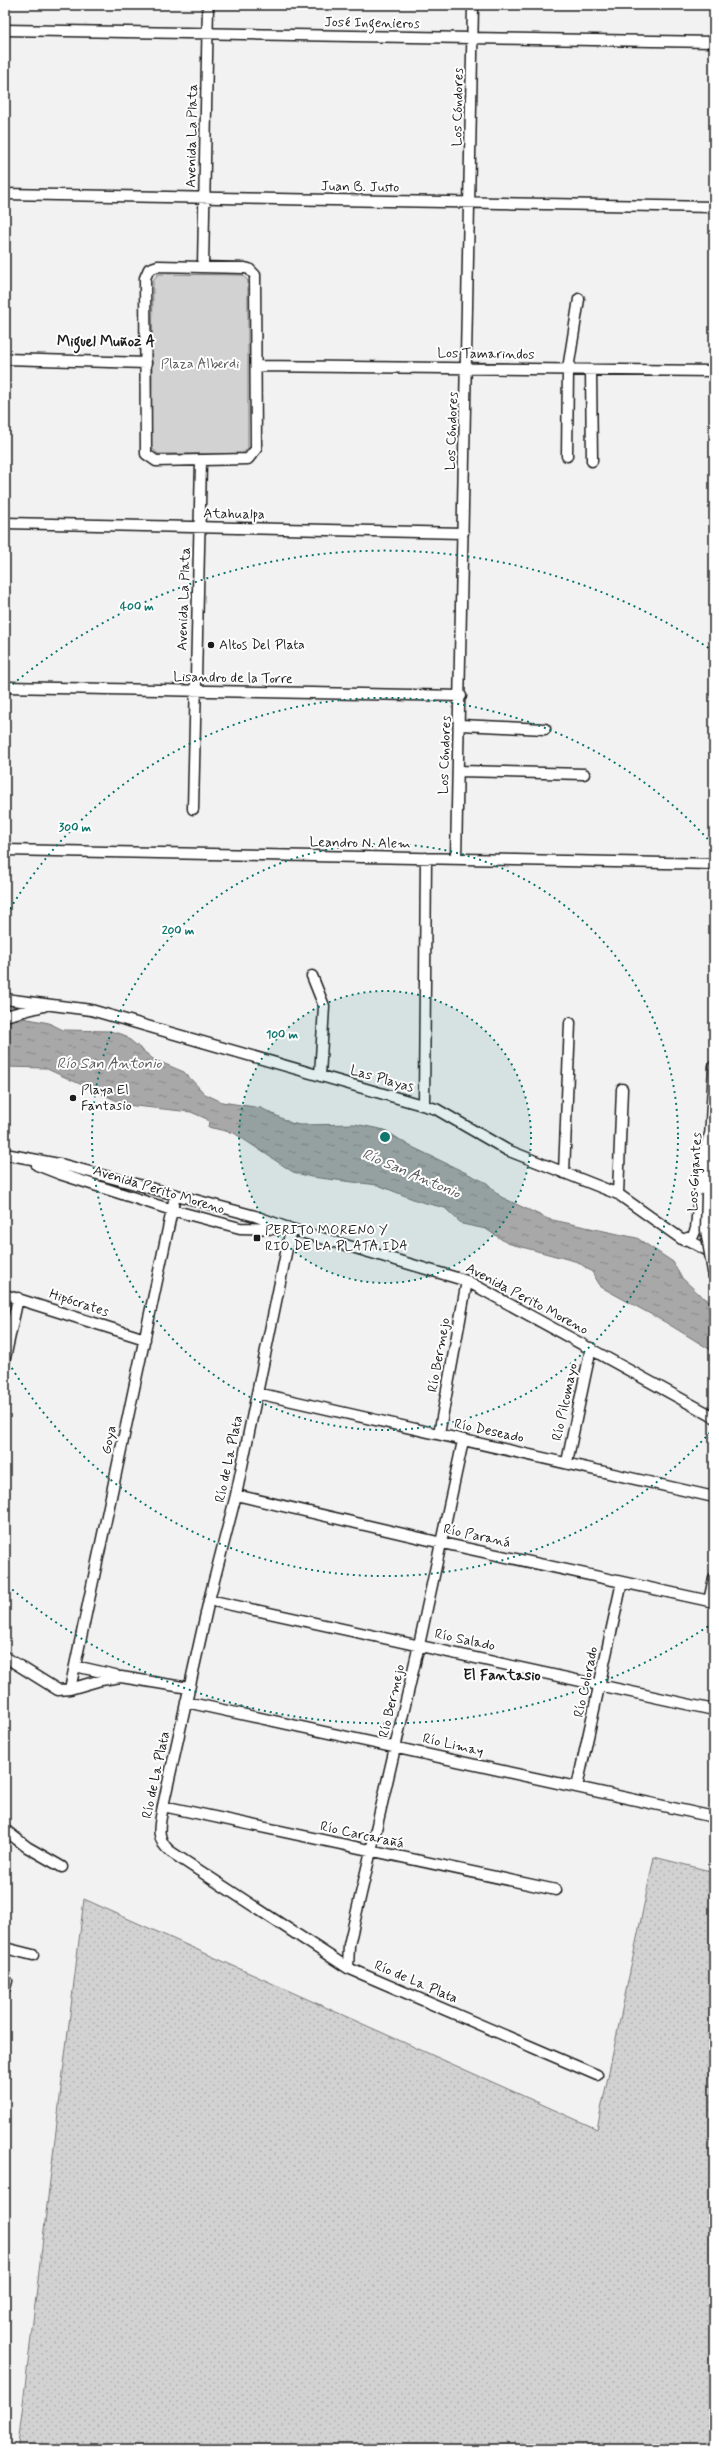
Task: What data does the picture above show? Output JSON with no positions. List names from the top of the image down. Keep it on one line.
{"streets":{"street":["José Ingenieros","Los Cóndores","Avenida La Plata","Juan B. Justo","Los Tamarindos","Atahualpa","Lisandro de la Torre","Leandro N. Alem","Las Playas","Los Gigantes","Avenida Perito Moreno","Hipócrates","Río Bermejo","Río Pilcomayo","Río Deseado","Goya","Río de La Plata","Río Paraná","Río Salado","Río Colorado","Río Limay","Río Carcarañá"]},"crossings":[["José Ingenieros","Los Cóndores"],["José Ingenieros","Avenida La Plata"],["Los Cóndores","Juan B. Justo"],["Los Cóndores","Los Tamarindos"],["Los Cóndores","Atahualpa"],["Los Cóndores","Lisandro de la Torre"],["Los Cóndores","Leandro N. Alem"],["Avenida La Plata","Juan B. Justo"],["Avenida La Plata","Atahualpa"],["Avenida La Plata","Lisandro de la Torre"],["Avenida Perito Moreno","Río Bermejo"],["Avenida Perito Moreno","Río Pilcomayo"],["Avenida Perito Moreno","Goya"],["Avenida Perito Moreno","Río de La Plata"],["Hipócrates","Goya"],["Río Bermejo","Río Deseado"],["Río Bermejo","Río de La Plata"],["Río Bermejo","Río Paraná"],["Río Bermejo","Río Salado"],["Río Bermejo","Río Limay"],["Río Bermejo","Río Carcarañá"],["Río Pilcomayo","Río Deseado"],["Río Deseado","Río de La Plata"],["Río de La Plata","Río Paraná"],["Río de La Plata","Río Salado"],["Río de La Plata","Río Limay"],["Río de La Plata","Río Carcarañá"],["Río Paraná","Río Colorado"],["Río Salado","Río Colorado"],["Río Colorado","Río Limay"]],"districts":["Miguel Muñoz A","El Fantasio"],"water":["Río San Antonio"],"parks":["Plaza Alberdi"],"places":{"other":["Altos Del Plata","Playa El Fantasio"],"transit":["PERITO MORENO Y RIO DE LA PLATA IDA"]},"rings":["400 m","300 m","200 m","100 m"]}
